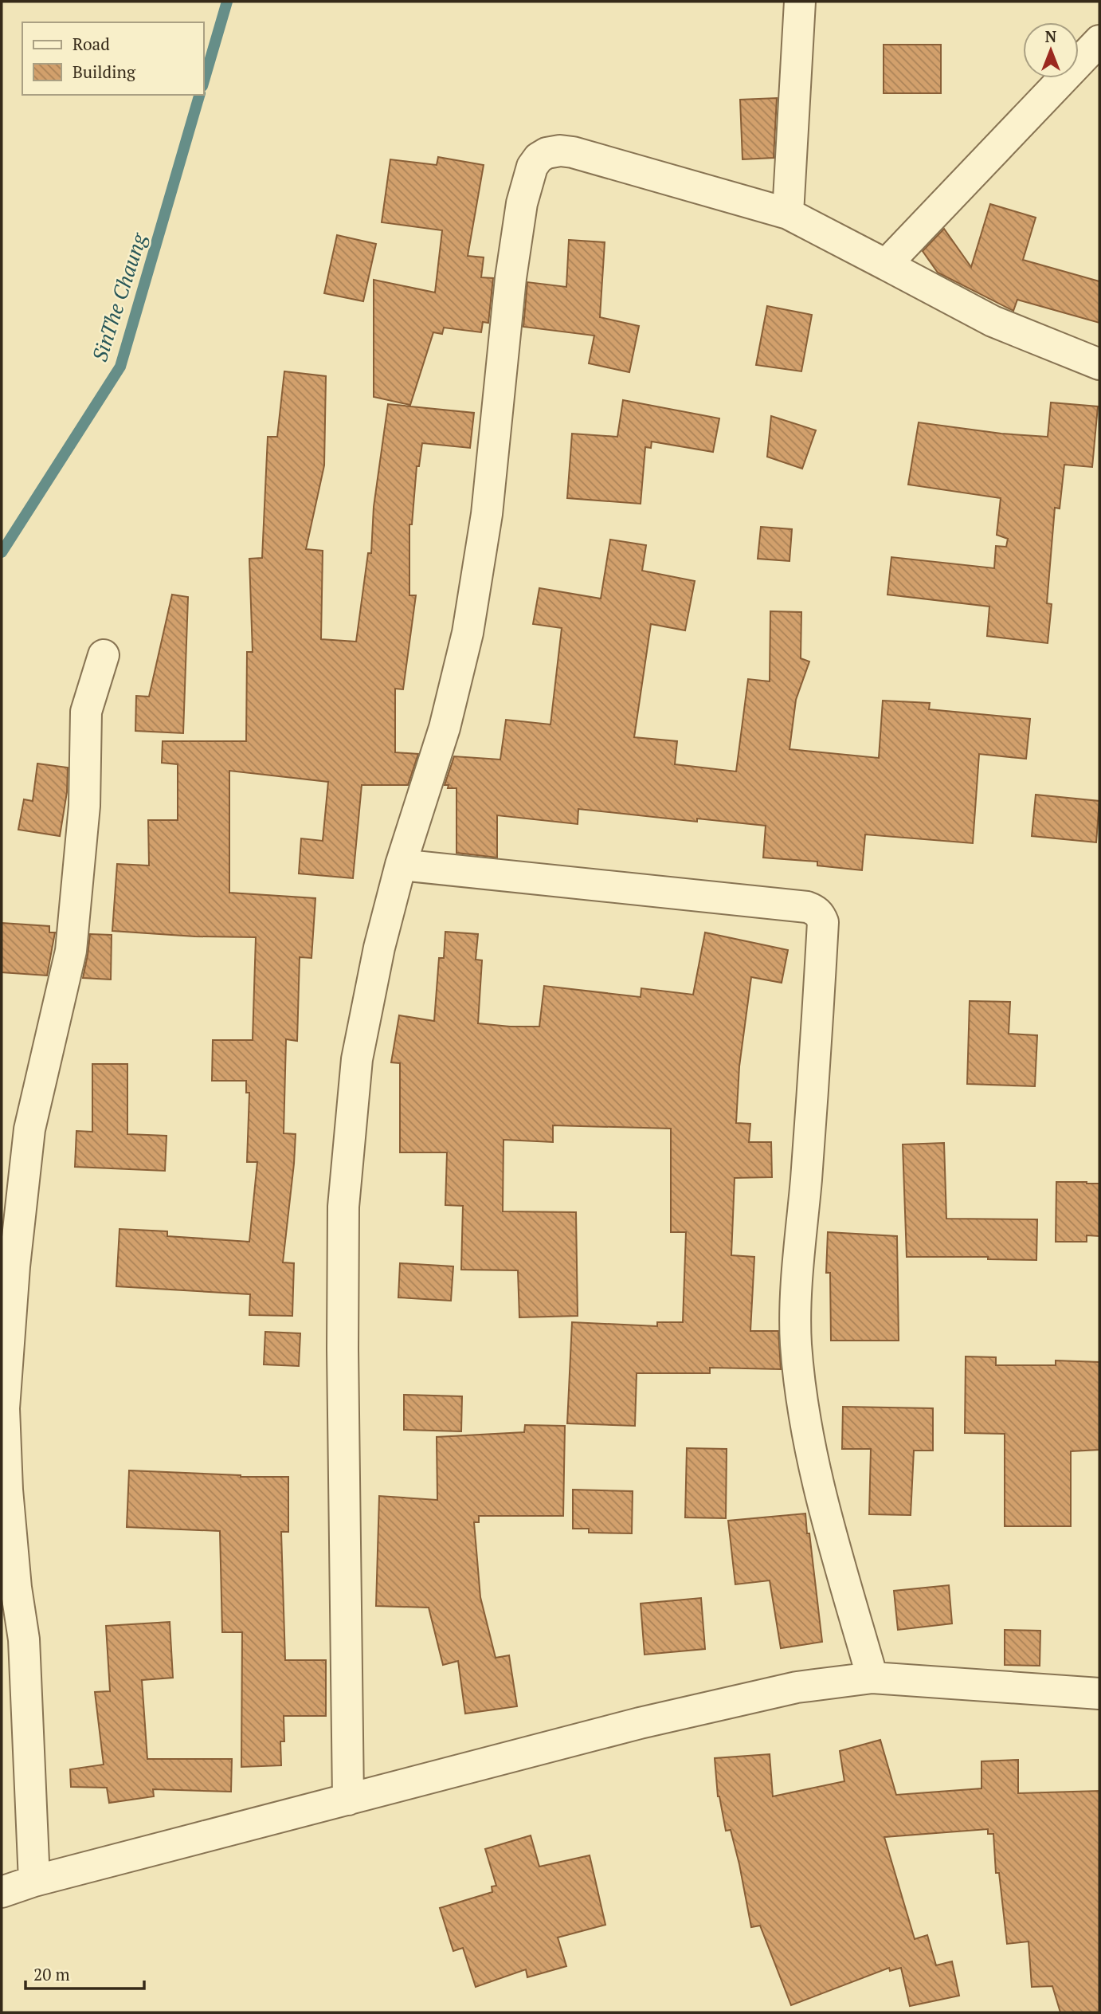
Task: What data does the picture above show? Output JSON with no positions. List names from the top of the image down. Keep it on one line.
{"water":["SinThe Chaung"],"legend":["Road","Building"],"scale_bar":"20 m","north":"top"}
